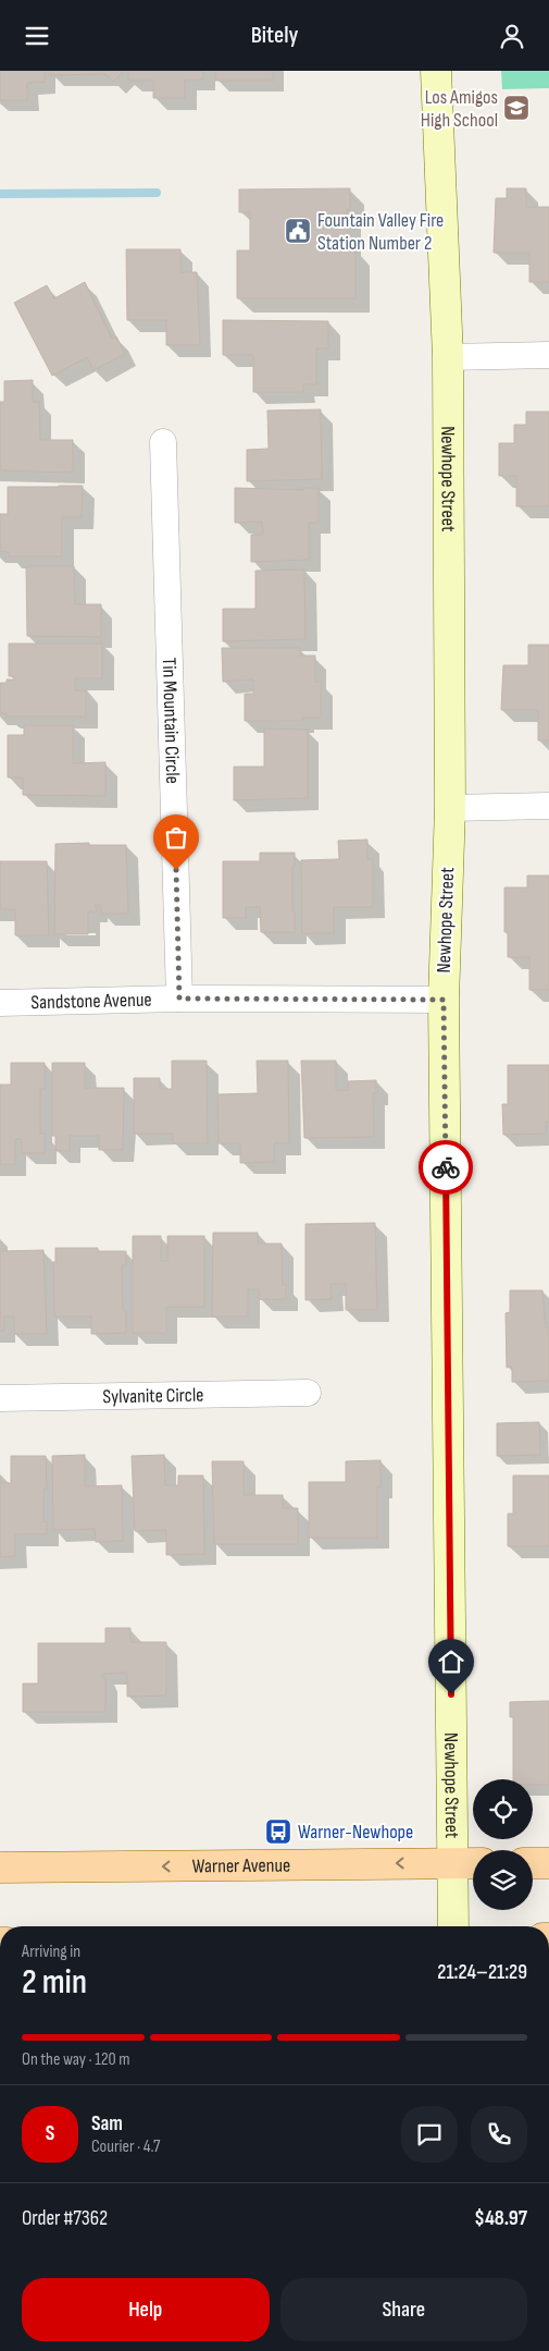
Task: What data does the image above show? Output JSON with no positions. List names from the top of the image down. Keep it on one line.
{"streets":{"main road":["Warner Avenue"],"street":["Newhope Street","Tin Mountain Circle","Sandstone Avenue","Sylvanite Circle"]},"crossings":[["Newhope Street","Sandstone Avenue"],["Newhope Street","Warner Avenue"],["Tin Mountain Circle","Sandstone Avenue"]],"one_way":["Warner Avenue"],"places":{"school or university":["Los Amigos High School"],"public building":["Fountain Valley Fire Station Number 2"],"bus stop":["Warner-Newhope"]},"page":{"header":"Bitely","heading":["2 min","Arriving in","21:24–21:29"],"panel":["Sam","Courier · 4.7","Order #7362","$48.97"],"bar":"On the way · 120 m","round":"S","buttons":["Help","Share"]}}
